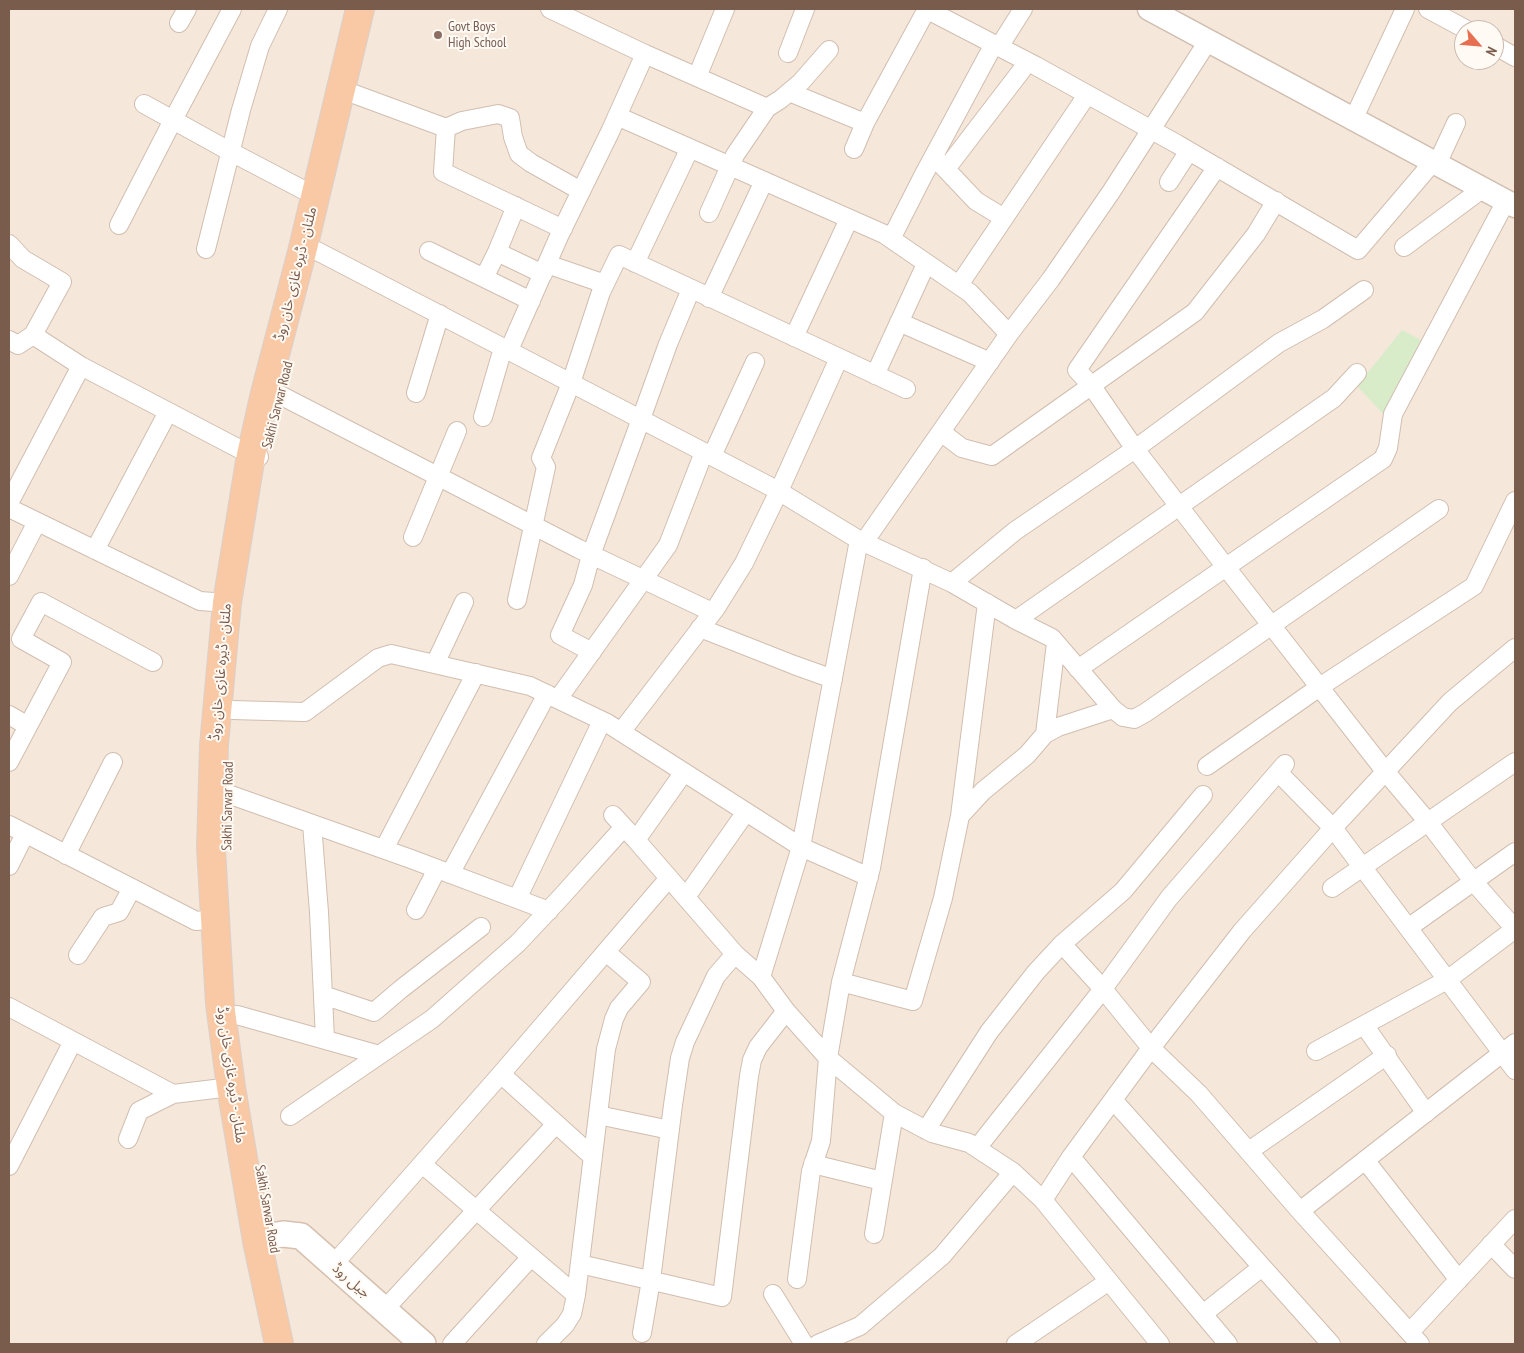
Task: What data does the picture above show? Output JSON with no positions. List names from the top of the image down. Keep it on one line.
{"streets":{"highway":["ملتان - ڈیرہ غازی خان روڈ","Sakhi Sarwar Road"],"main road":["جیل روڈ"]},"crossings":[["ملتان - ڈیرہ غازی خان روڈ","Sakhi Sarwar Road"],["Sakhi Sarwar Road","جیل روڈ"]],"places":["Govt Boys High School"],"north":"bottom right"}
